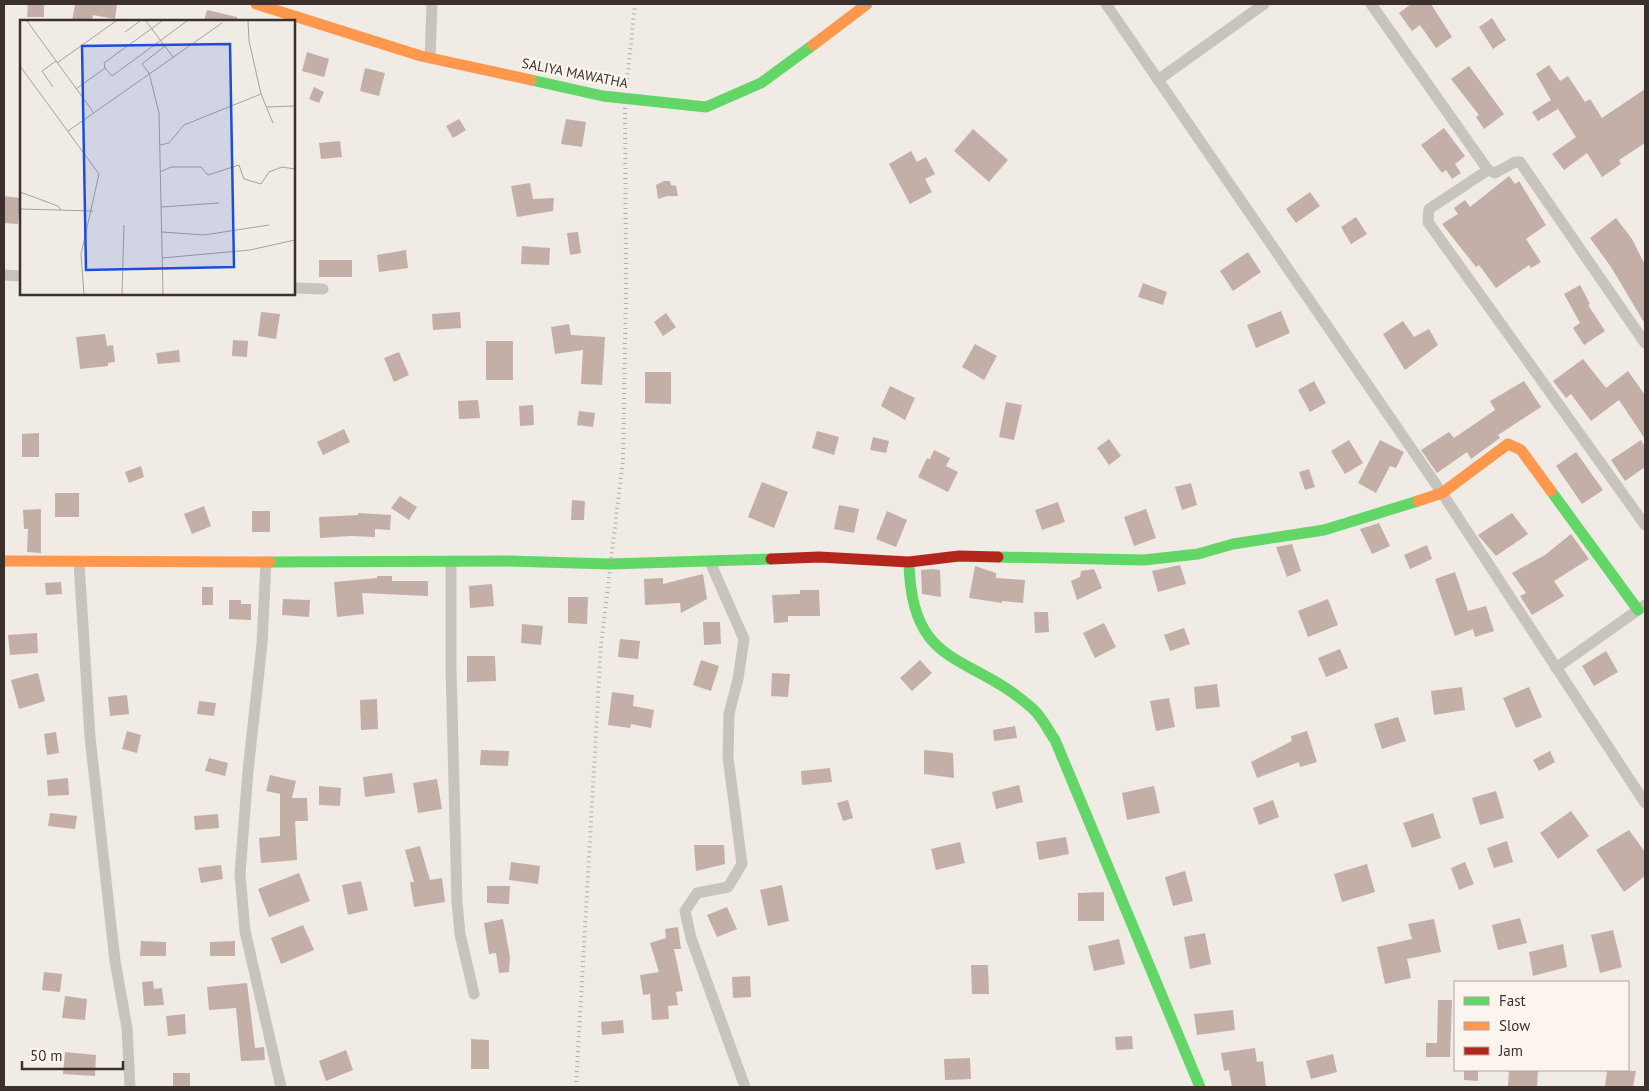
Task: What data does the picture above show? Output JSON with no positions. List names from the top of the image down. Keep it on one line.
{"streets":{"street":["SALIYA MAWATHA"]},"legend":["Fast","Slow","Jam"],"scale_bar":"50 m"}
